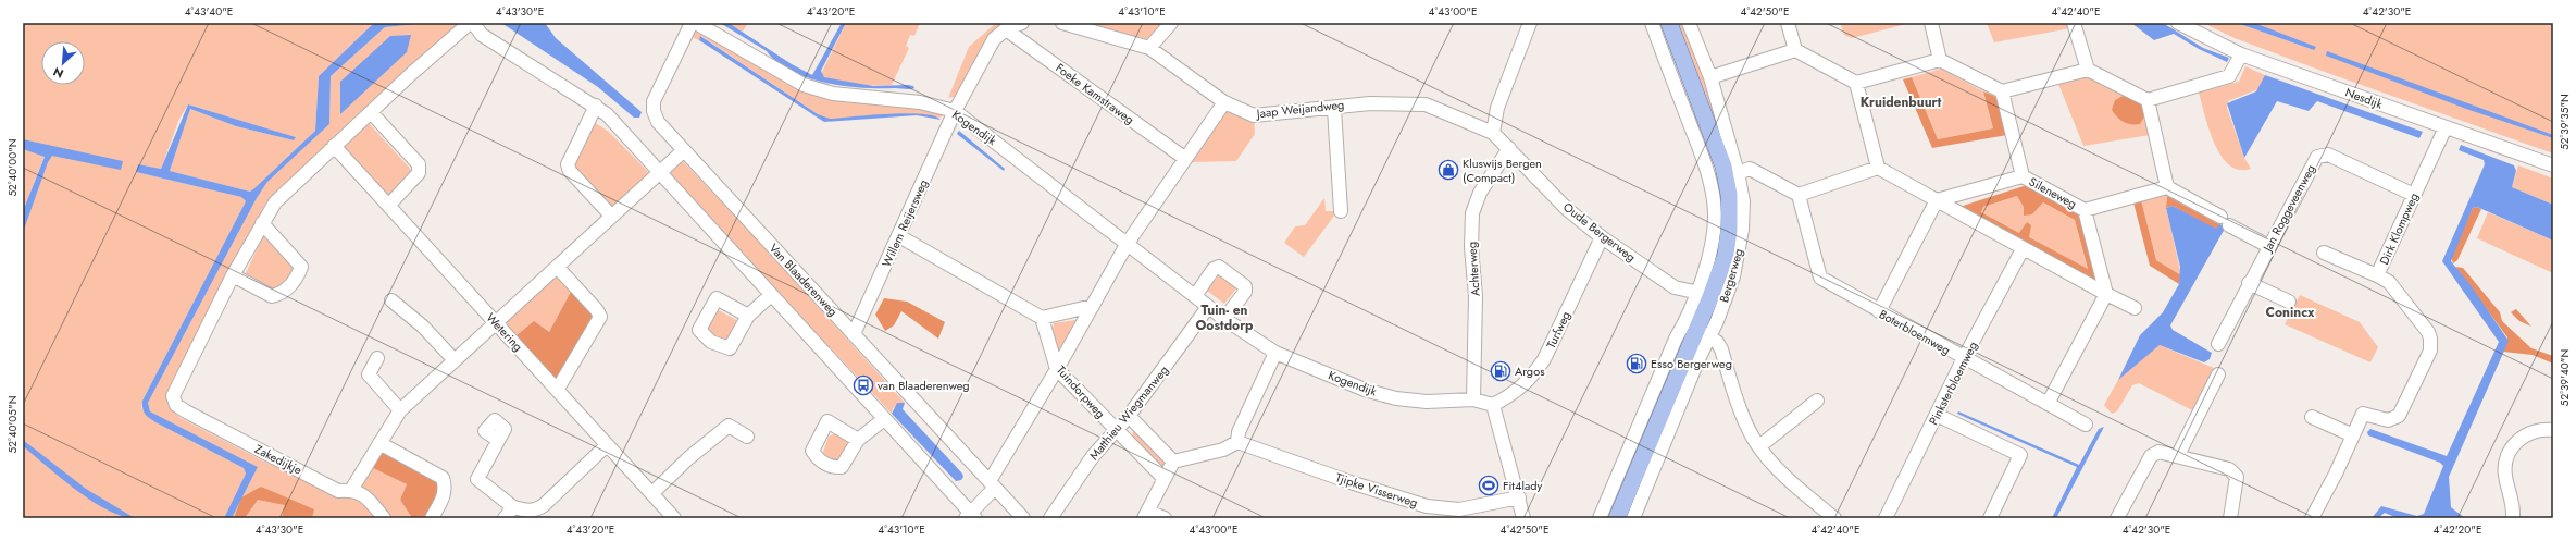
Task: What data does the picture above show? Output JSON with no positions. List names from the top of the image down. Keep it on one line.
{"streets":{"main road":["Bergerweg"],"street":["Foeke Kamstraweg","Nesdijk","Jaap Weijandweg","Kogendijk","Sileneweg","Jan Roggeveenweg","Willem Reijersweg","Dirk Klompweg","Oude Bergerweg","Achterweg","Van Blaaderenweg","Turfweg","Wetering","Boterbloemweg","Pinksterbloemweg","Tuindorpweg","Matthieu Wiegmanweg","Zakedijkje","Tjipke Visserweg"]},"crossings":[["Foeke Kamstraweg","Willem Reijersweg"],["Nesdijk","Dirk Klompweg"],["Jaap Weijandweg","Oude Bergerweg"],["Kogendijk","Willem Reijersweg"],["Kogendijk","Achterweg"],["Kogendijk","Turfweg"],["Kogendijk","Matthieu Wiegmanweg"],["Jan Roggeveenweg","Dirk Klompweg"],["Willem Reijersweg","Van Blaaderenweg"],["Oude Bergerweg","Achterweg"],["Oude Bergerweg","Bergerweg"],["Oude Bergerweg","Turfweg"],["Boterbloemweg","Pinksterbloemweg"],["Tuindorpweg","Matthieu Wiegmanweg"]],"districts":["Kruidenbuurt","Tuin- en Oostdorp","Conincx"],"places":{"shop":["Kluswijs Bergen (Compact)"],"fuel station":["Esso Bergerweg","Argos"],"bus stop":["van Blaaderenweg"],"sports":["Fit4lady"]},"north":"bottom left","coordinates":["4°43'40\"E","4°43'30\"E","4°43'20\"E","4°43'10\"E","4°43'00\"E","4°42'50\"E","4°42'40\"E","4°42'30\"E","52°39'35\"N","52°40'00\"N","52°39'40\"N","52°40'05\"N","4°42'20\"E"]}
